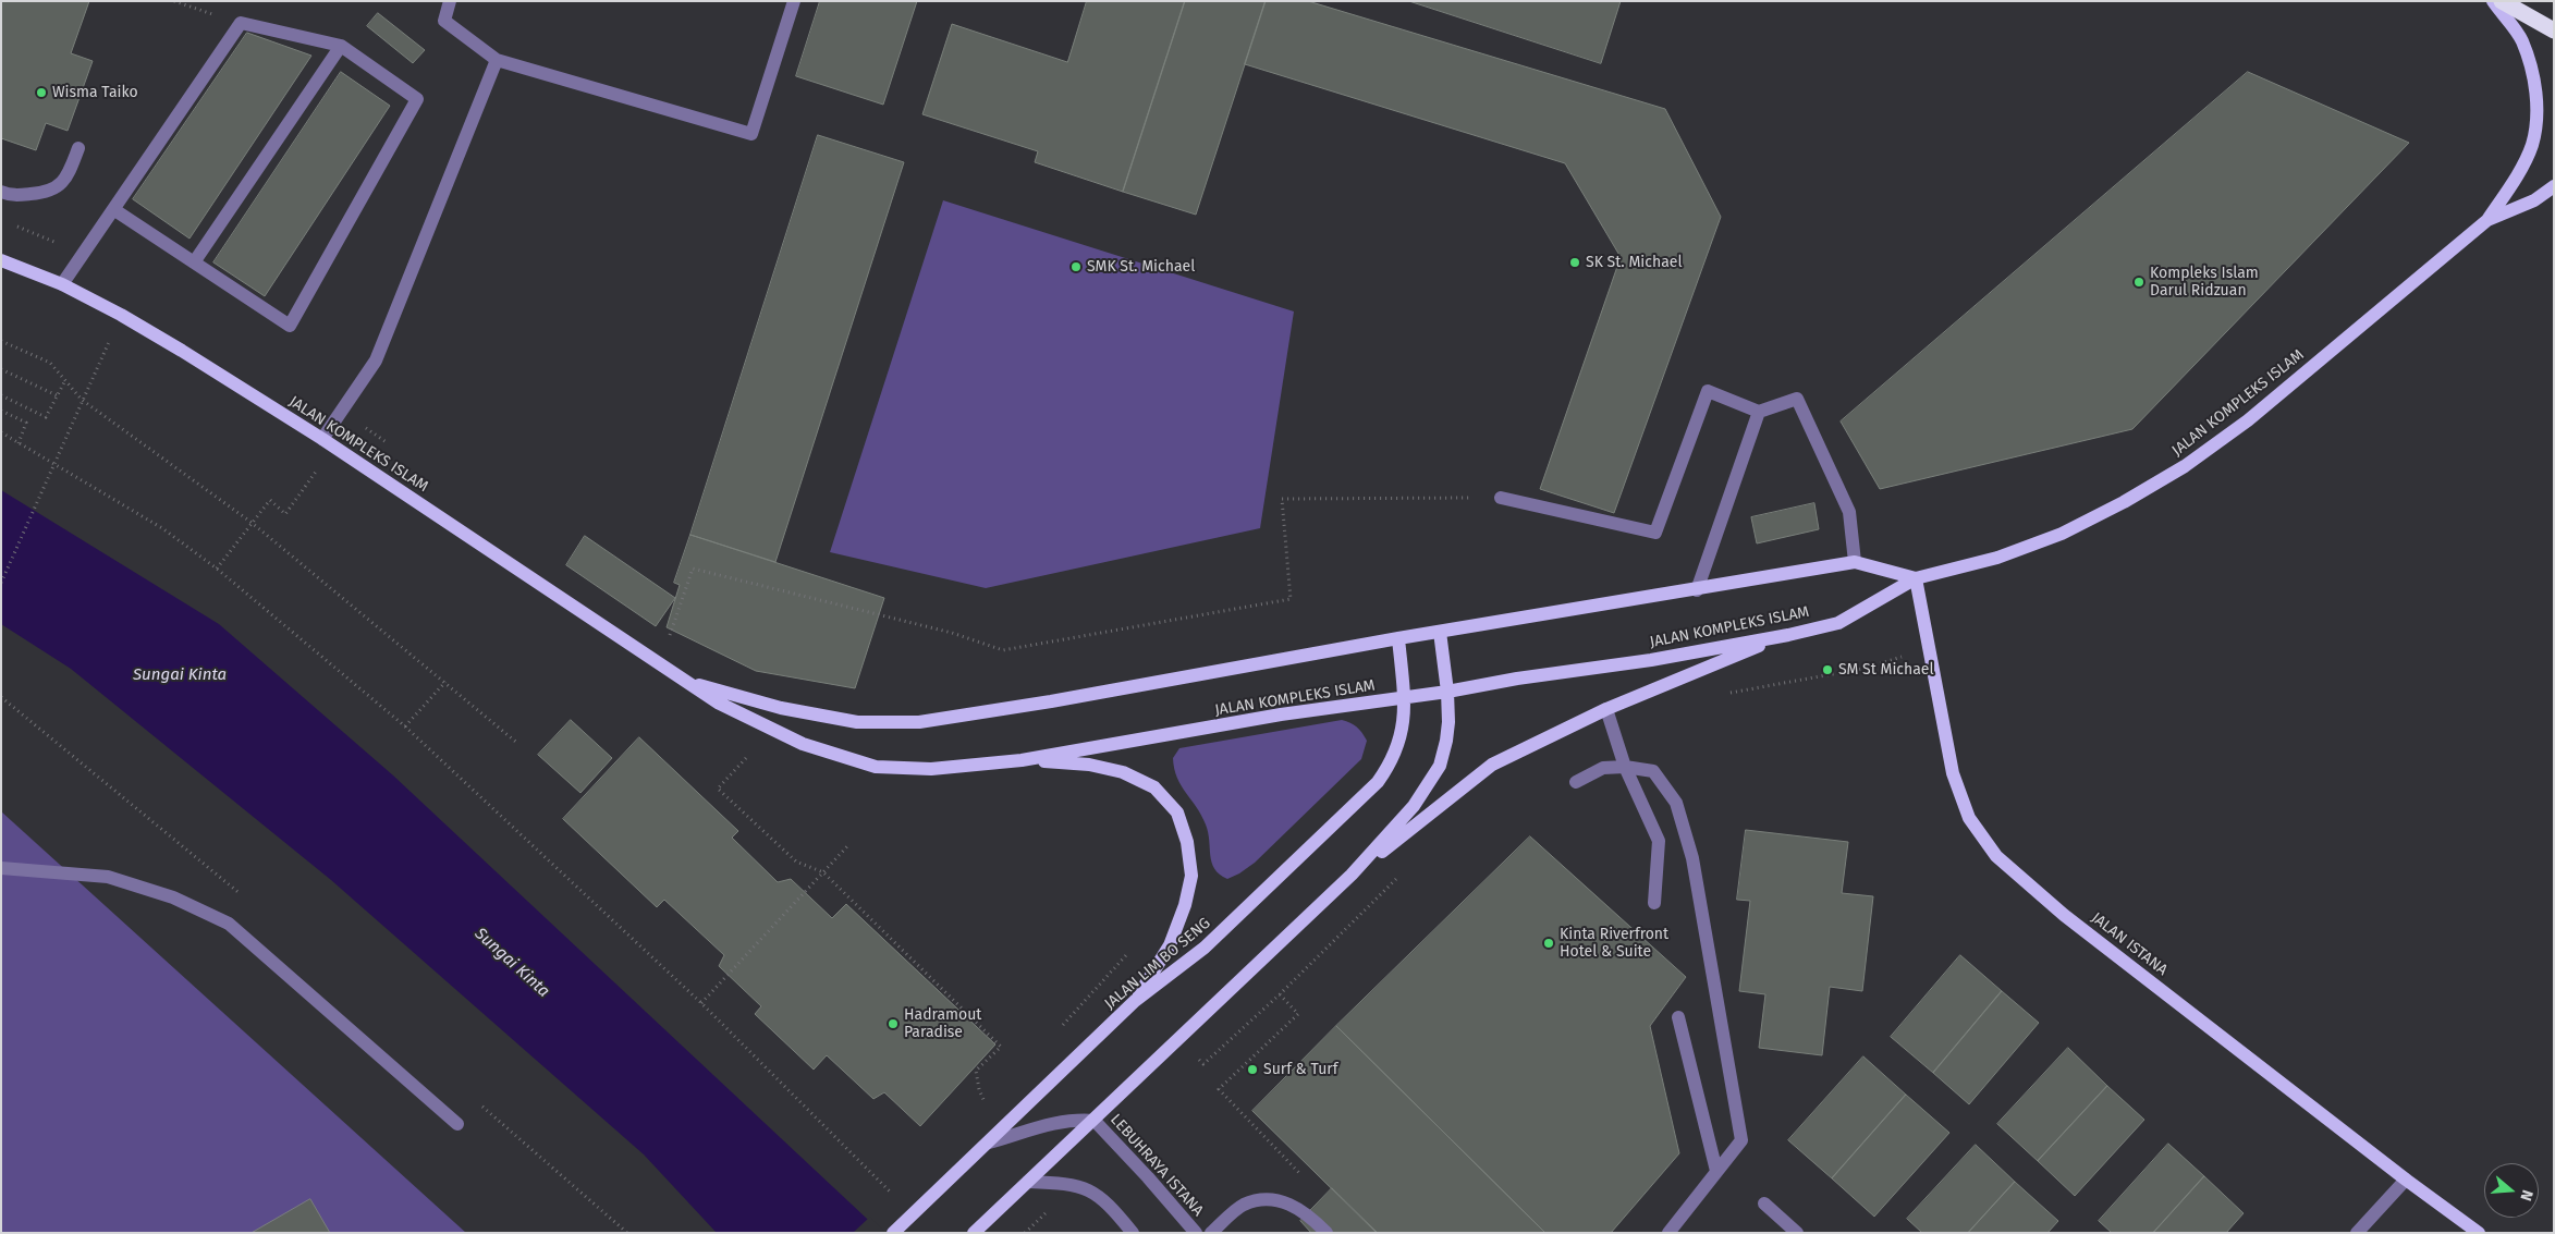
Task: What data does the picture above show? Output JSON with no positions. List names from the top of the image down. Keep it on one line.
{"streets":{"main road":["JALAN KOMPLEKS ISLAM","JALAN ISTANA","JALAN LIM BO SENG"],"street":["LEBUHRAYA ISTANA"]},"crossings":[["JALAN KOMPLEKS ISLAM","JALAN ISTANA"],["JALAN KOMPLEKS ISLAM","JALAN LIM BO SENG"]],"water":["Sungai Kinta"],"places":["Wisma Taiko","SK St. Michael","SMK St. Michael","Kompleks Islam Darul Ridzuan","SM St Michael","Kinta Riverfront Hotel & Suite","Hadramout Paradise","Surf & Turf"],"north":"right"}
